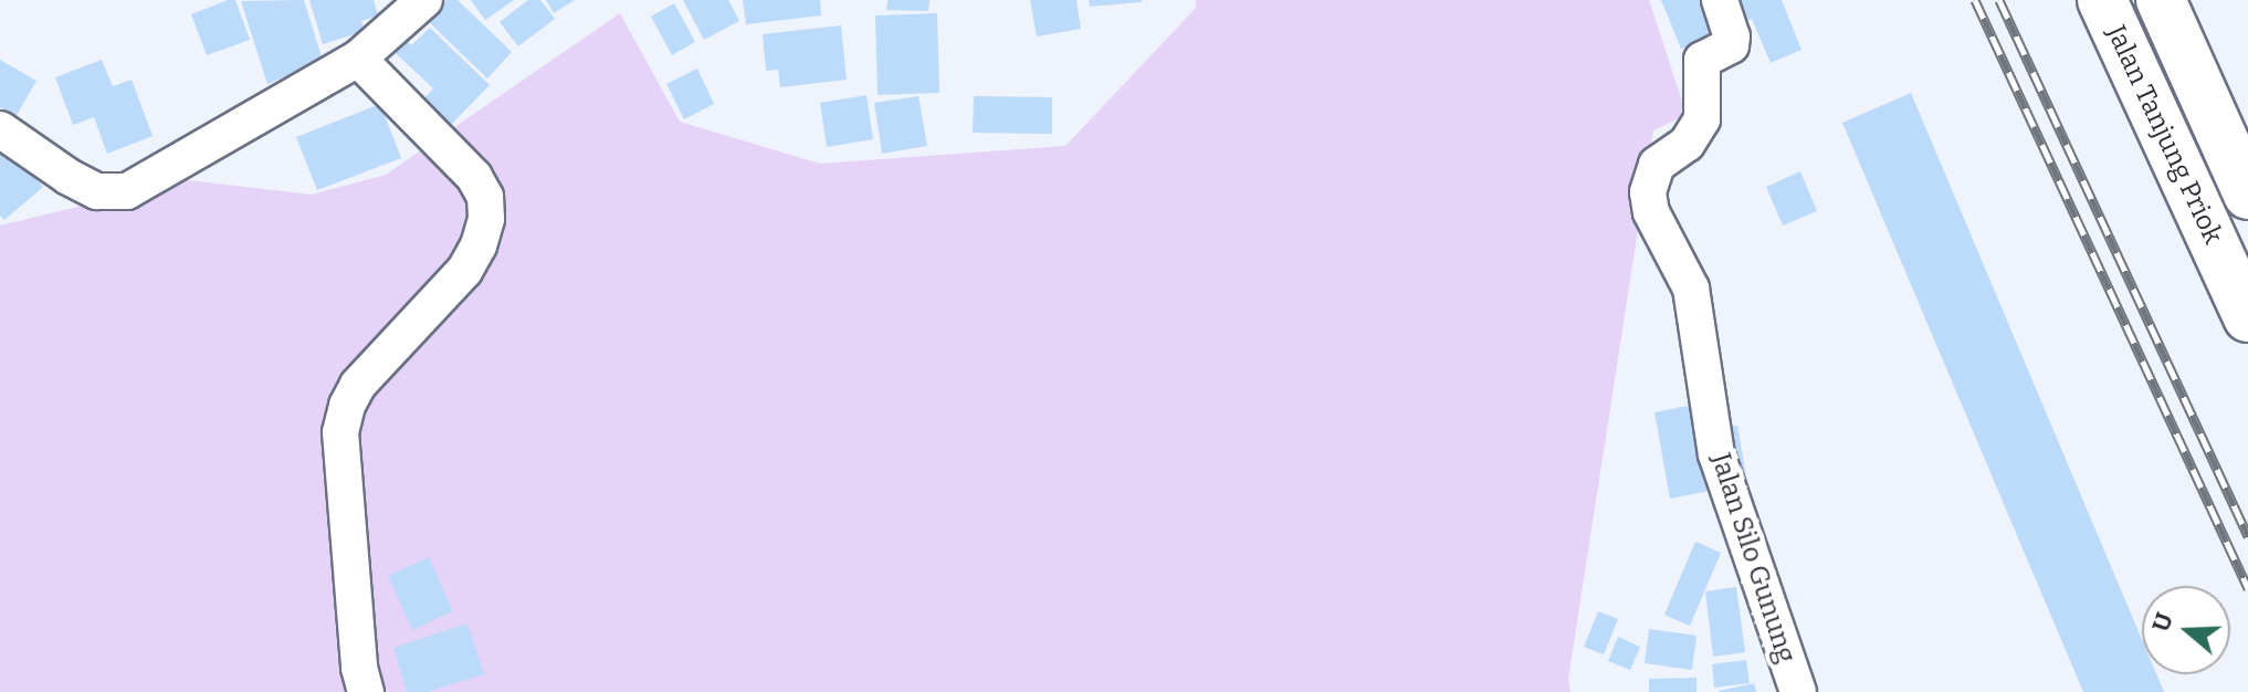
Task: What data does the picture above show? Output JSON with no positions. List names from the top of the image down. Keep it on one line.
{"streets":{"highway":["Jalan Tanjung Priok"],"street":["Jalan Silo Gunung"]},"north":"left"}
